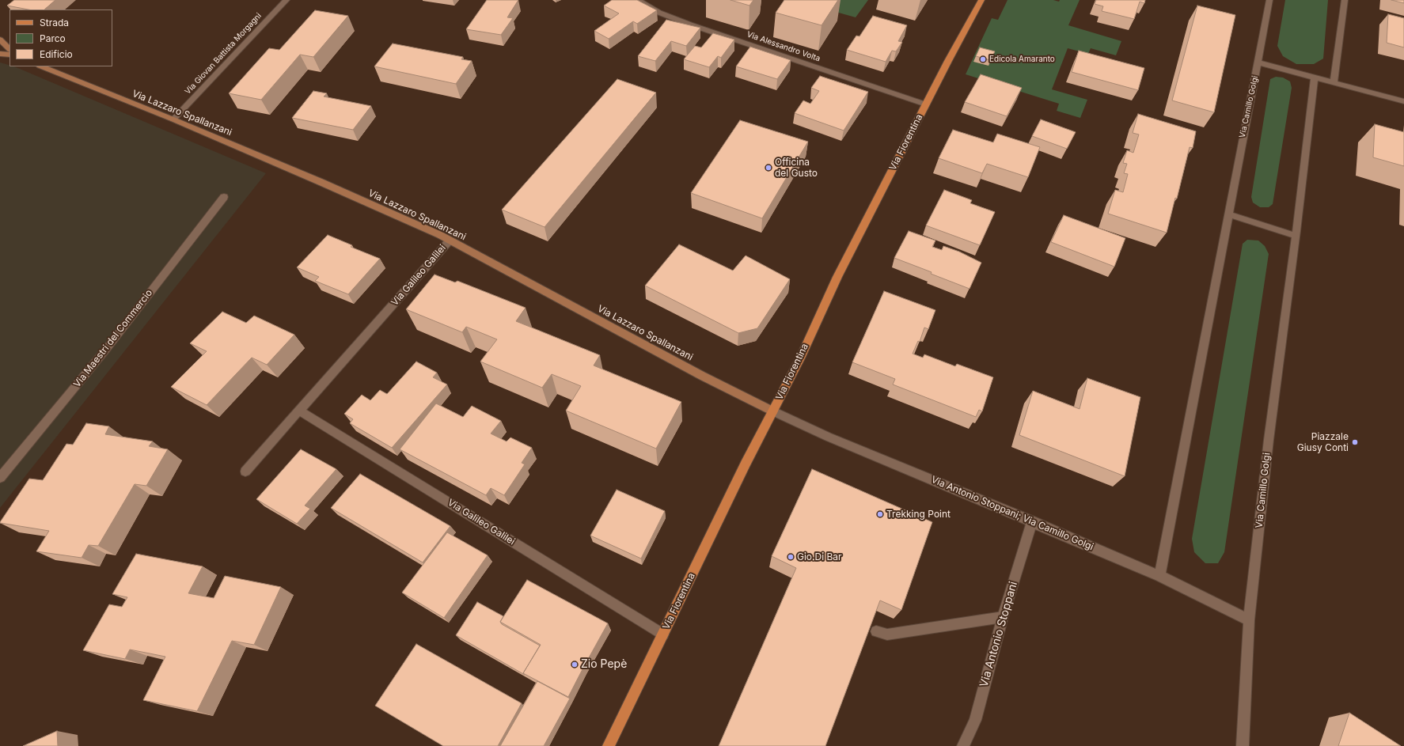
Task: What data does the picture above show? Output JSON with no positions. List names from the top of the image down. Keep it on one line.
{"streets":{"main road":["Via Fiorentina"],"street":["Via Alessandro Volta","Via Giovan Battista Morgagni","Via Camillo Golgi","Via Lazzaro Spallanzani","Via Galileo Galilei","Via Maestri del Commercio","Via Antonio Stoppani; Via Camillo Golgi","Via Antonio Stoppani"]},"crossings":[["Via Alessandro Volta","Via Fiorentina"],["Via Giovan Battista Morgagni","Via Lazzaro Spallanzani"],["Via Camillo Golgi","Via Antonio Stoppani; Via Camillo Golgi"],["Via Lazzaro Spallanzani","Via Fiorentina"],["Via Lazzaro Spallanzani","Via Galileo Galilei"],["Via Lazzaro Spallanzani","Via Antonio Stoppani; Via Camillo Golgi"],["Via Fiorentina","Via Galileo Galilei"],["Via Fiorentina","Via Antonio Stoppani; Via Camillo Golgi"],["Via Antonio Stoppani; Via Camillo Golgi","Via Antonio Stoppani"]],"places":["Edicola Amaranto","Officina del Gusto","Piazzale Giusy Conti","Trekking Point","Gio.Di Bar","Zio Pepè"],"legend":["Strada","Parco","Edificio"]}
